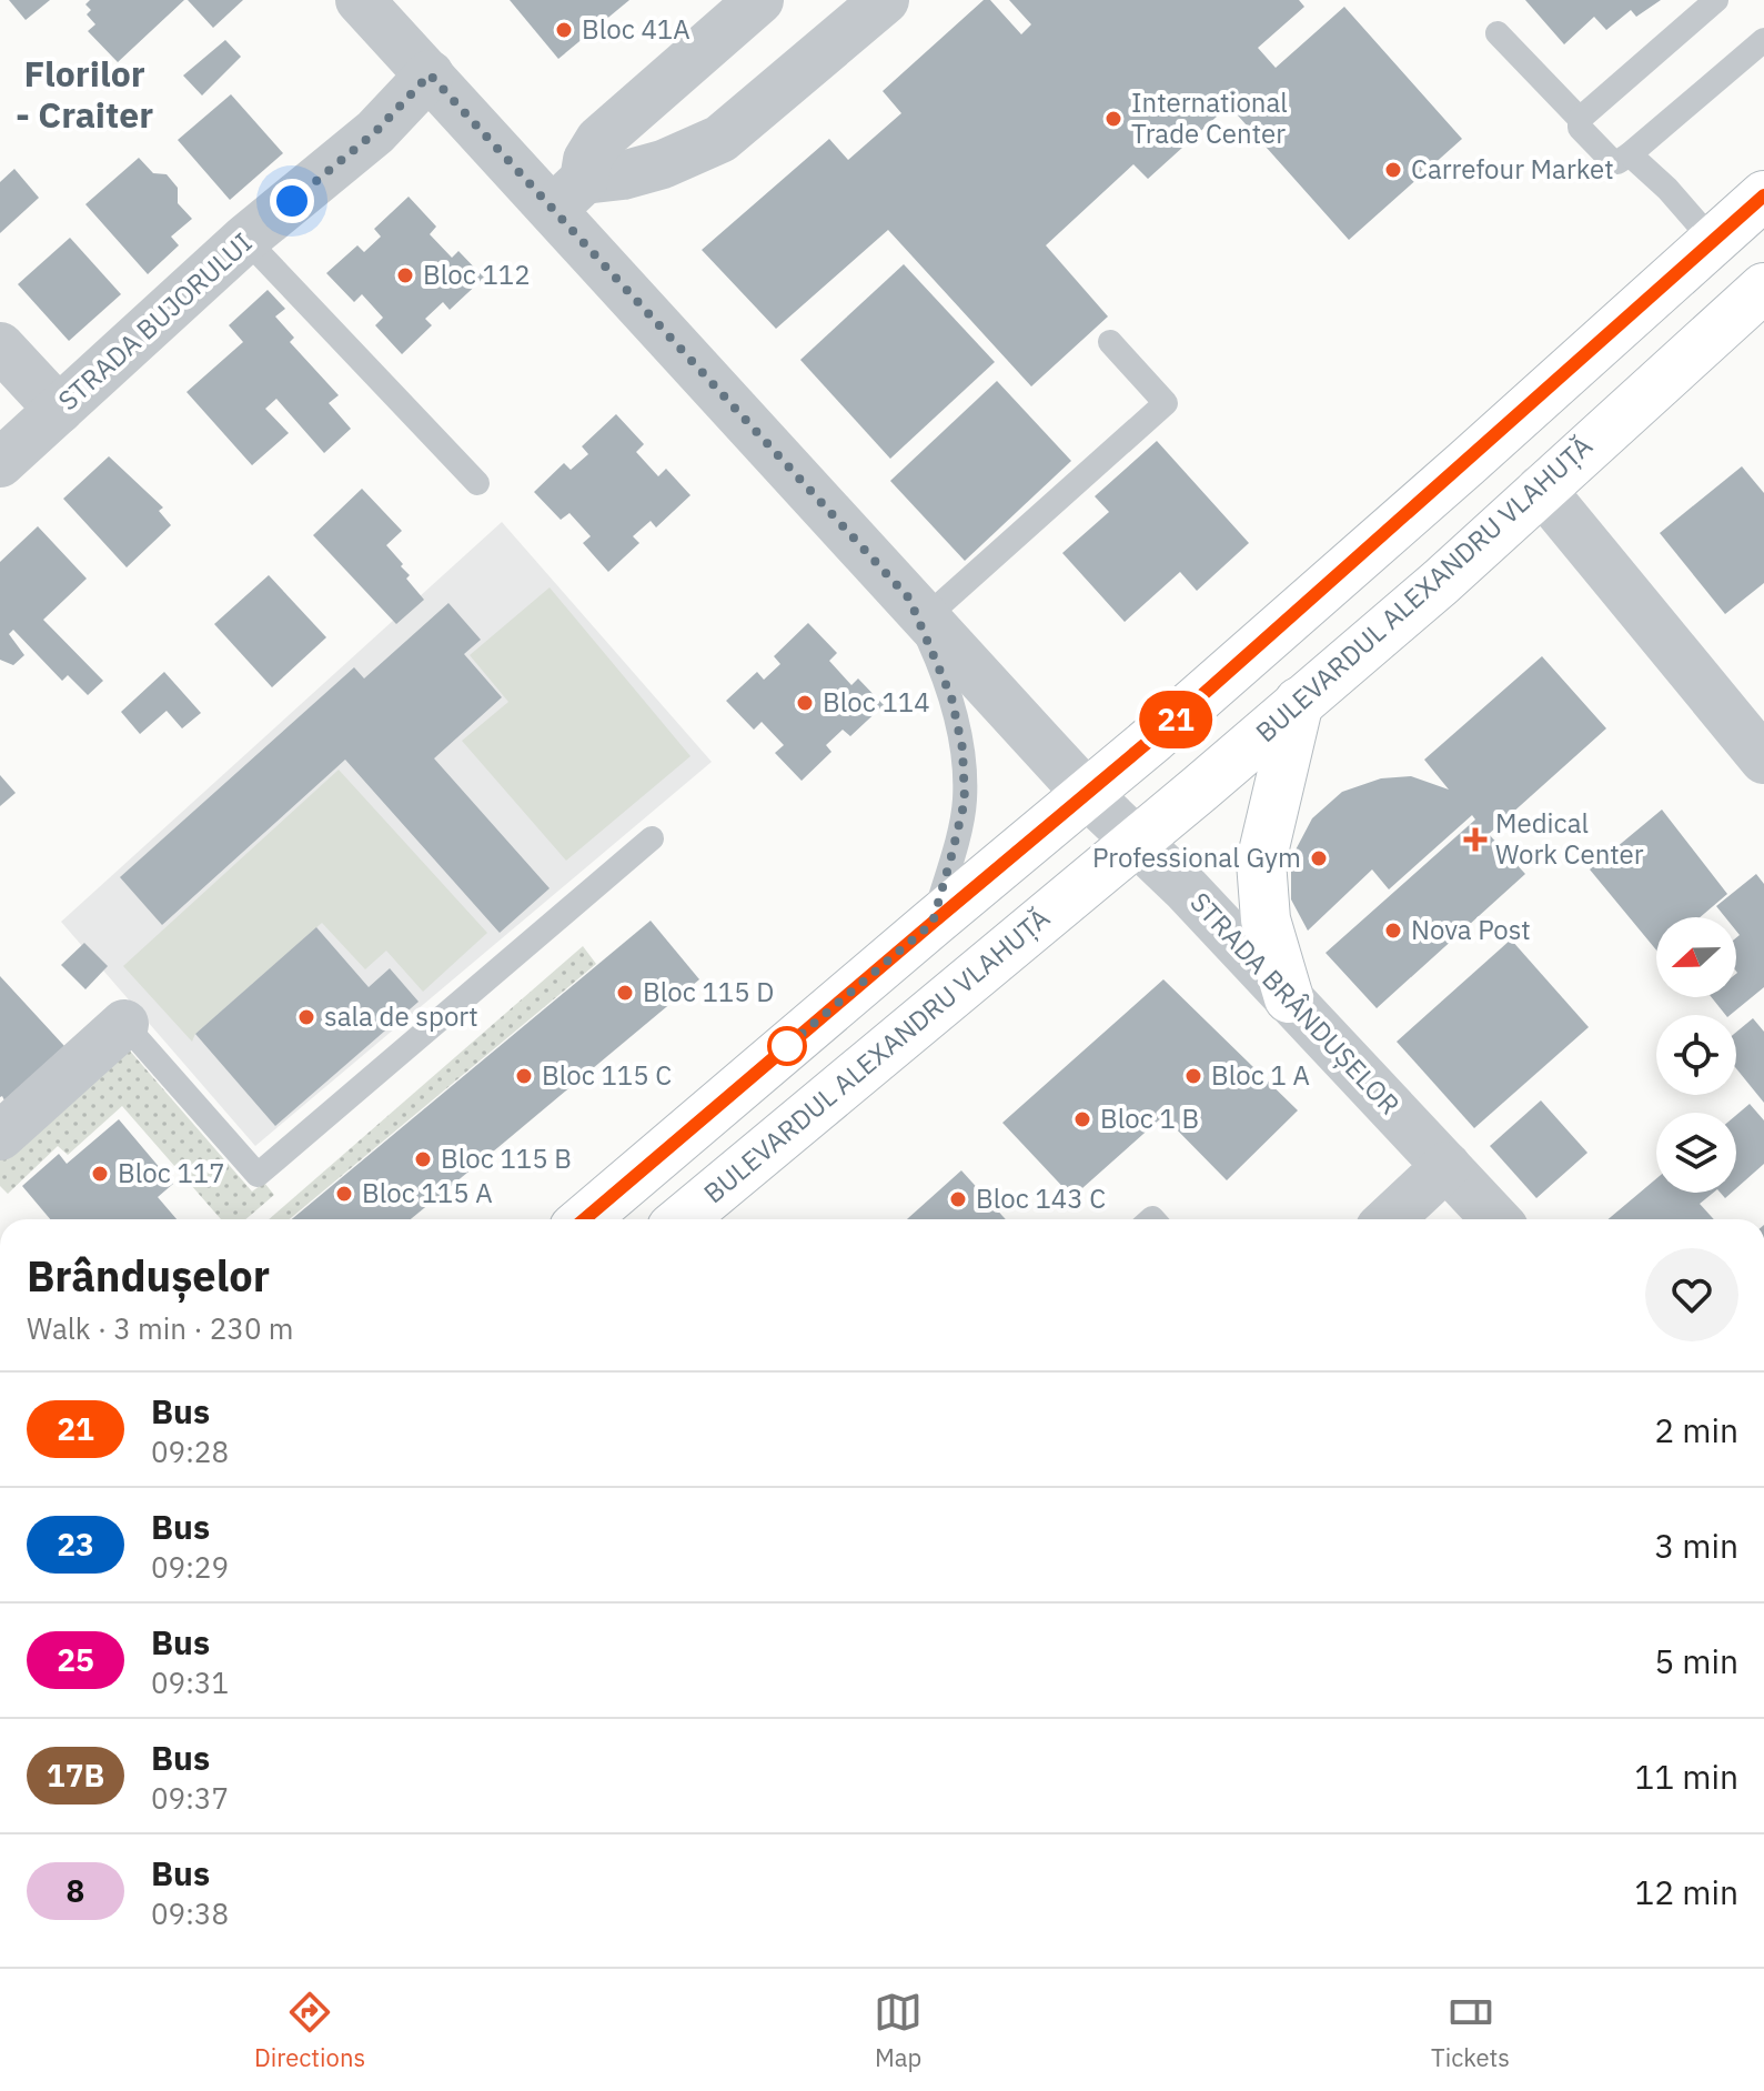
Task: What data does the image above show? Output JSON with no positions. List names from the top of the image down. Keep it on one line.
{"streets":{"main road":["BULEVARDUL ALEXANDRU VLAHUȚĂ"],"street":["STRADA BUJORULUI","STRADA BRÂNDUȘELOR"]},"crossings":[["STRADA BUJORULUI","STRADA BRÂNDUȘELOR"],["BULEVARDUL ALEXANDRU VLAHUȚĂ","STRADA BRÂNDUȘELOR"]],"districts":["Florilor - Craiter"],"places":{"other":["Bloc 41A","International Trade Center","Carrefour Market","Bloc 112","Bloc 114","Professional Gym","Nova Post","Bloc 115 D","sala de sport","Bloc 115 C","Bloc 1 A","Bloc 1 B","Bloc 115 B","Bloc 117","Bloc 115 A","Bloc 143 C"],"health":["Medical Work Center"]},"lines":["bus line 21"],"north":"left","page":{"on_map":"21","heading":["Brândușelor","Walk · 3 min · 230 m"],"list":[{"mark":"21","name":"Bus","note":"09:28","value":"2 min"},{"mark":"23","name":"Bus","note":"09:29","value":"3 min"},{"mark":"25","name":"Bus","note":"09:31","value":"5 min"},{"mark":"17B","name":"Bus","note":"09:37","value":"11 min"},{"mark":"8","name":"Bus","note":"09:38","value":"12 min"}],"tabs":["Directions","Map","Tickets"]}}
